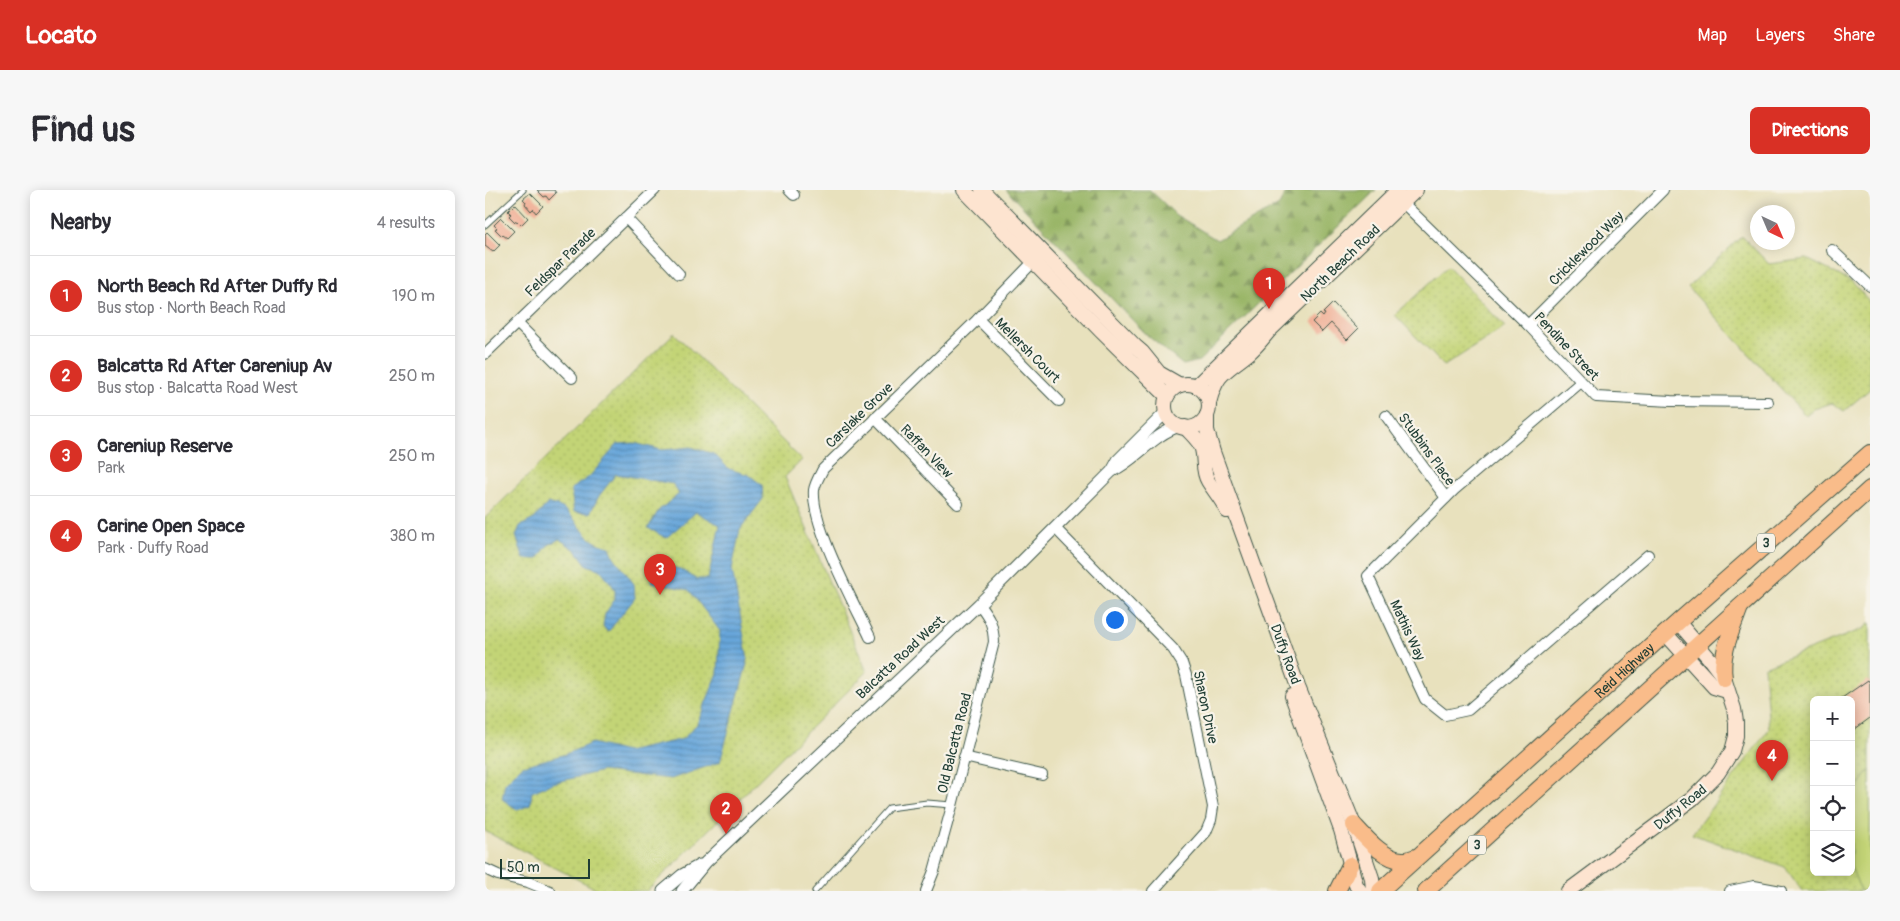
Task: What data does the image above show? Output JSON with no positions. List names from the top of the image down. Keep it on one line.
{"streets":{"highway":["3","Reid Highway"],"main road":["North Beach Road","Duffy Road"],"street":["Cricklewood Way","Feldspar Parade","Pendine Street","Mellersh Court","Carslake Grove","Stubbins Place","Raffan View","Mathis Way","Balcatta Road West","Sharon Drive","Old Balcatta Road"]},"crossings":[["Cricklewood Way","Pendine Street"],["North Beach Road","Pendine Street"],["North Beach Road","Duffy Road"],["North Beach Road","Balcatta Road West"],["Pendine Street","Mathis Way"],["Mellersh Court","Carslake Grove"],["Carslake Grove","Raffan View"],["Stubbins Place","Mathis Way"],["3","Duffy Road"],["Duffy Road","Balcatta Road West"],["Duffy Road","Reid Highway"],["Balcatta Road West","Sharon Drive"],["Balcatta Road West","Old Balcatta Road"]],"scale_bar":"50 m","north":"bottom right","page":{"header":"Locato","nav":["Map","Layers","Share"],"buttons":"Directions","title":"Find us","heading":["Nearby","4 results"],"list":[{"mark":"1","name":"North Beach Rd After Duffy Rd","note":"Bus stop · North Beach Road","value":"190 m"},{"mark":"2","name":"Balcatta Rd After Careniup Av","note":"Bus stop · Balcatta Road West","value":"250 m"},{"mark":"3","name":"Careniup Reserve","note":"Park","value":"250 m"},{"mark":"4","name":"Carine Open Space","note":"Park · Duffy Road","value":"380 m"}],"pins":["1","3","4","2"],"map_buttons":["+","−"],"scale":"50 m"}}
